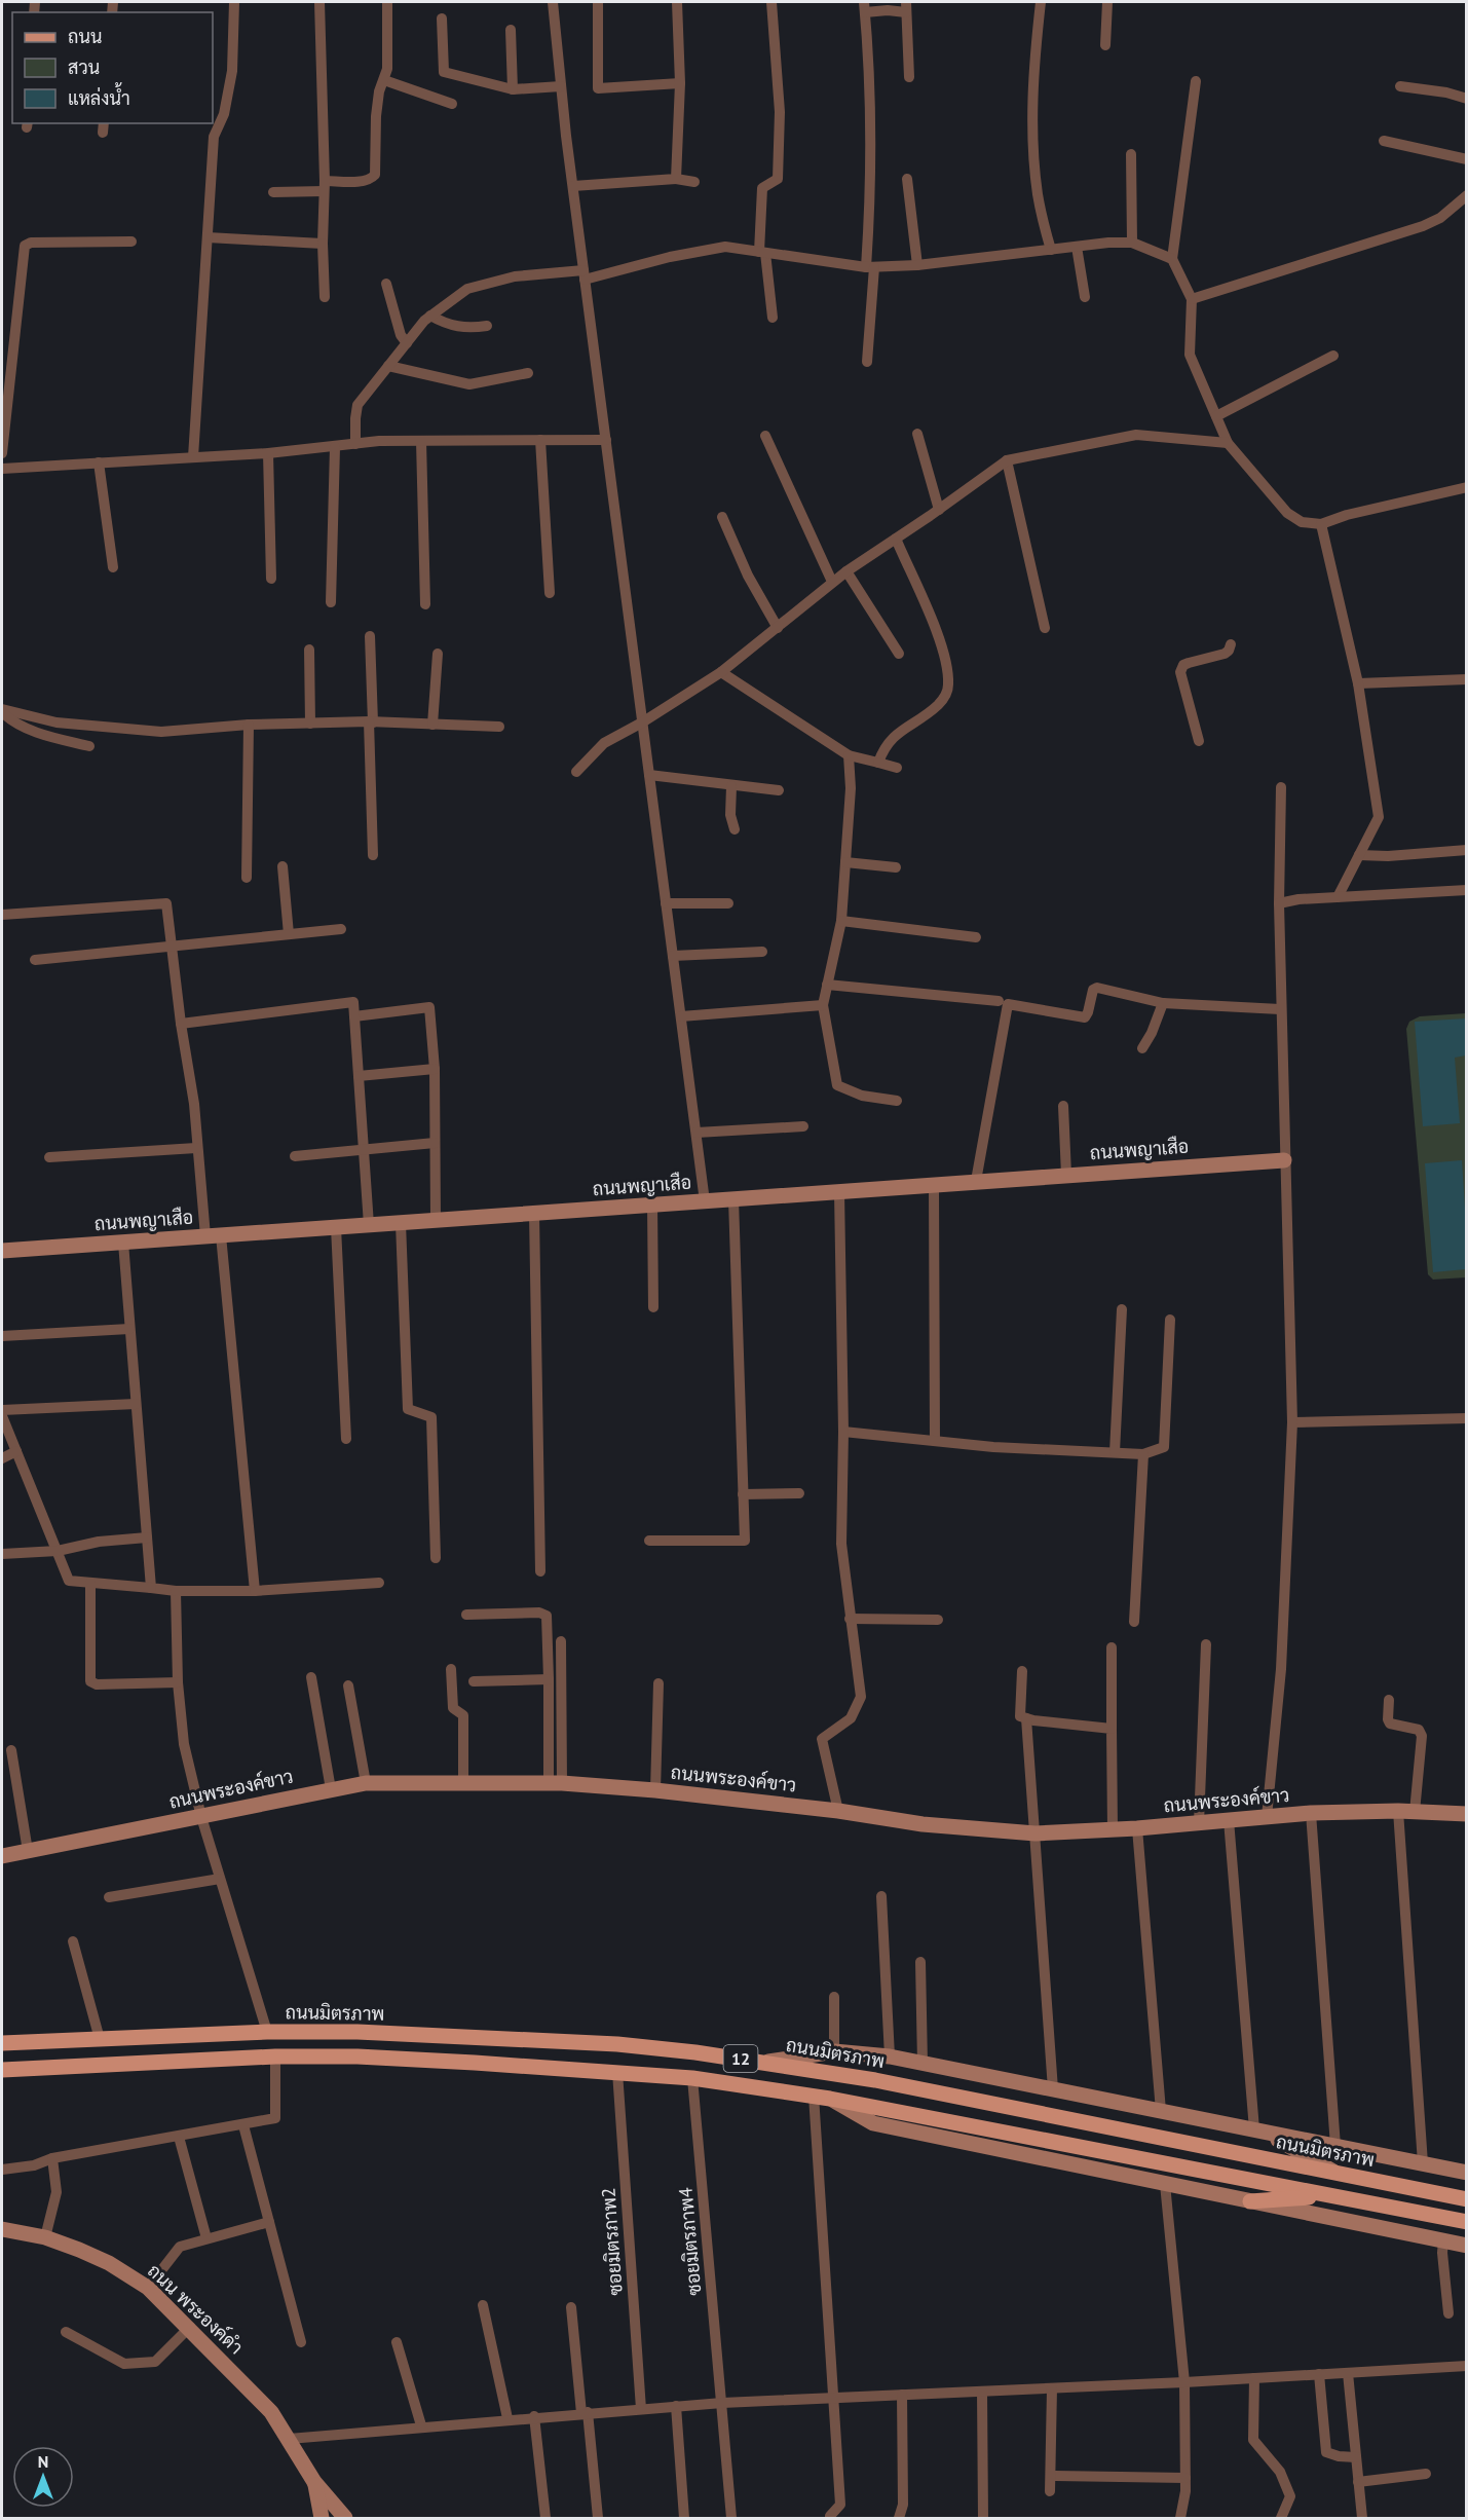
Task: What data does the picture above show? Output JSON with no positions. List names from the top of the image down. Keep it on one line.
{"streets":{"main road":["ถนนมิตรภาพ","12"],"street":["ถนนพญาเสือ","ถนนพระองค์ขาว","ซอยมิตรภาพ2","ซอยมิตรภาพ4","ถนน พระองค์ดำ"]},"crossings":[["12","ซอยมิตรภาพ2"],["12","ซอยมิตรภาพ4"]],"legend":["ถนน","สวน","แหล่งน้ำ"],"north":"top"}
